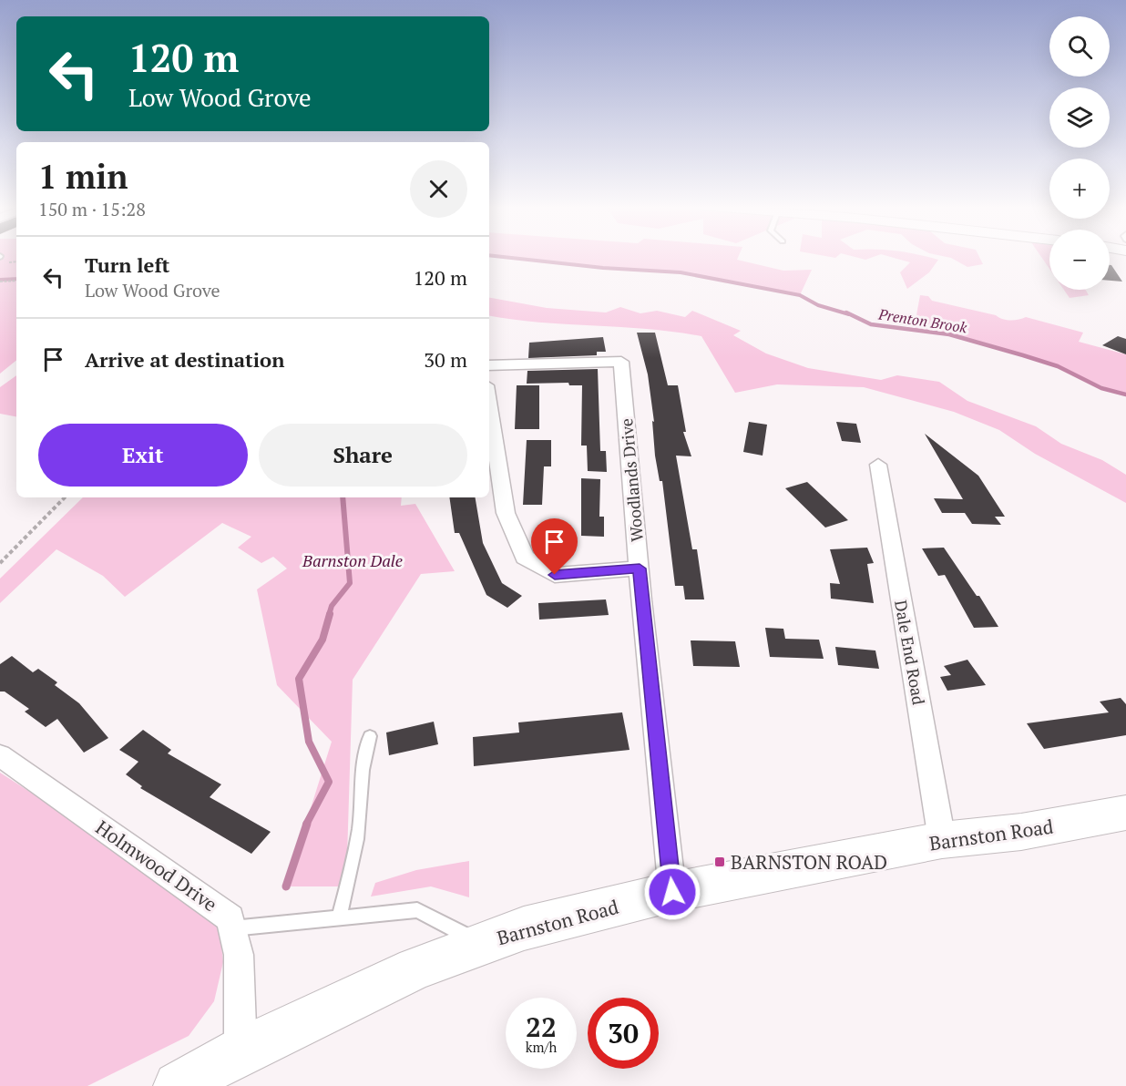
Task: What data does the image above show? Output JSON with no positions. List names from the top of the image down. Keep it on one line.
{"streets":{"main road":["Barnston Road"],"street":["Woodlands Drive","Dale End Road","Holmwood Drive"]},"crossings":[["Woodlands Drive","Barnston Road"],["Dale End Road","Barnston Road"],["Barnston Road","Holmwood Drive"]],"water":["Prenton Brook"],"parks":["Barnston Dale"],"places":{"transit":["BARNSTON ROAD"]},"page":{"map_buttons":["+","−"],"turn":["120 m","Low Wood Grove"],"heading":["1 min","150 m · 15:28"],"list":[{"name":"Turn left","note":"Low Wood Grove","value":"120 m"},{"name":"Arrive at destination","value":"30 m"}],"buttons":["Exit","Share"],"speed":"22 km/h","limit":"30"}}
